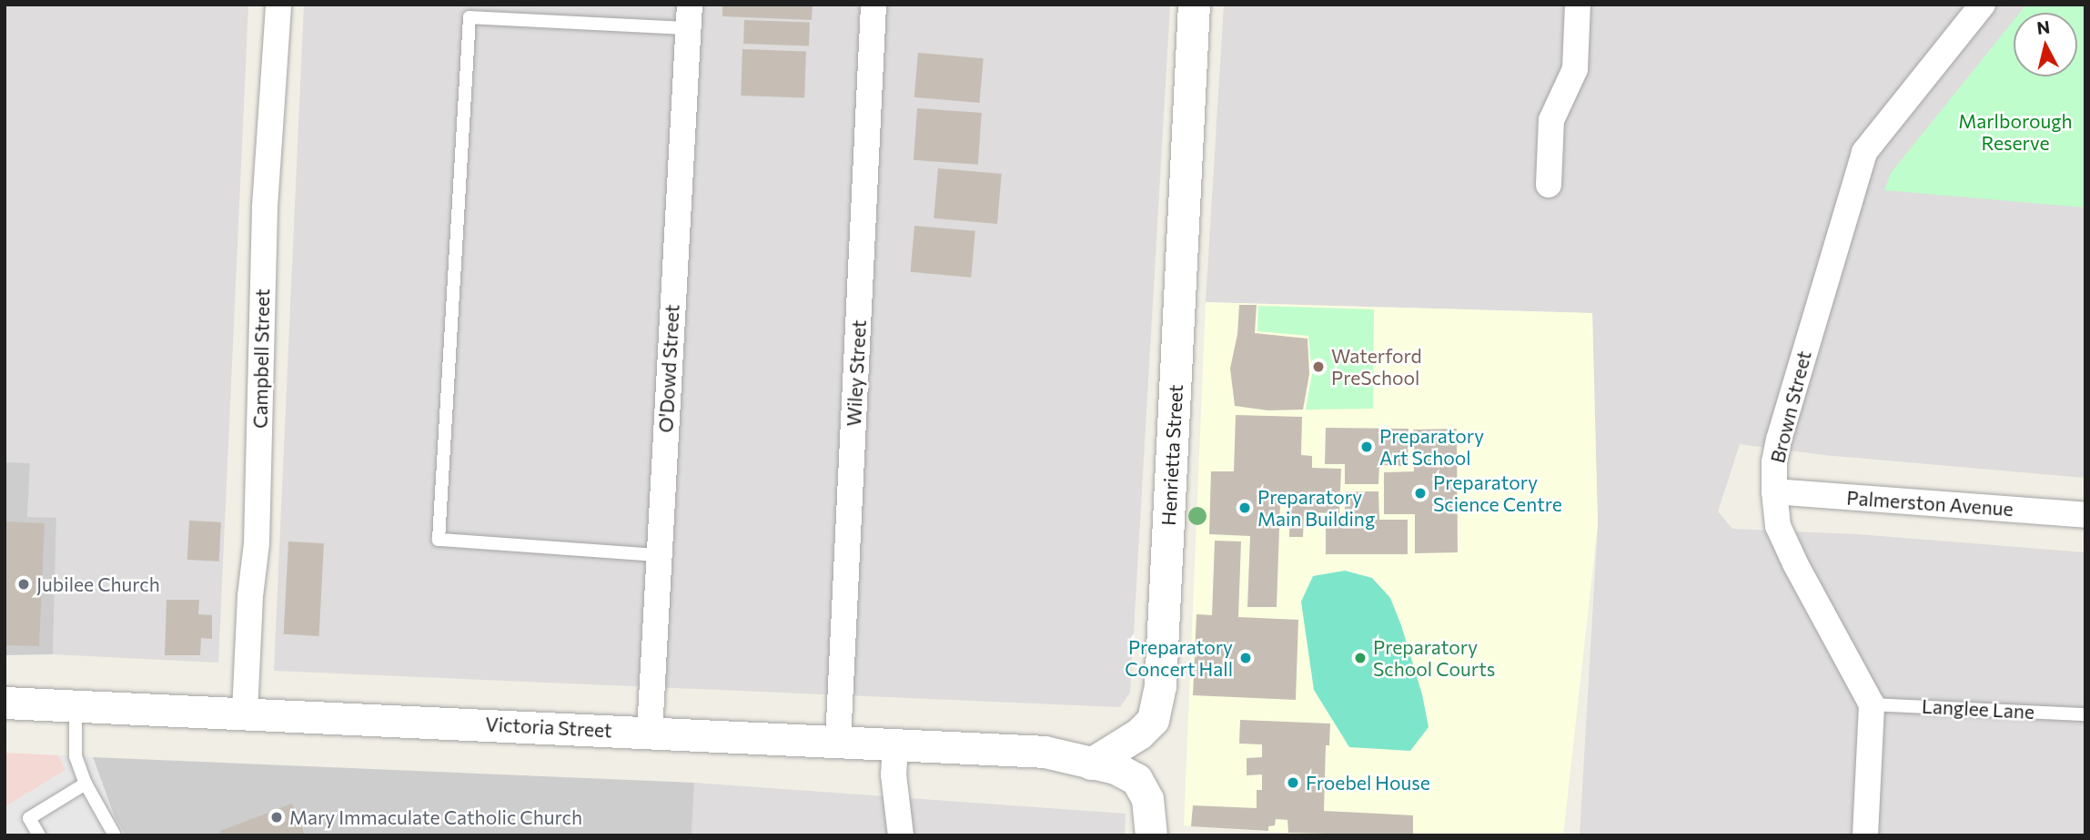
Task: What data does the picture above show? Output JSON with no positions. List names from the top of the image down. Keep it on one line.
{"streets":{"street":["Campbell Street","O'Dowd Street","Wiley Street","Brown Street","Henrietta Street","Palmerston Avenue","Victoria Street"],"lane":["Langlee Lane"]},"crossings":[["Campbell Street","Victoria Street"],["O'Dowd Street","Victoria Street"],["Wiley Street","Victoria Street"],["Brown Street","Palmerston Avenue"],["Brown Street","Langlee Lane"],["Henrietta Street","Victoria Street"]],"parks":["Marlborough Reserve"],"places":["Waterford PreSchool","Preparatory Art School","Preparatory Science Centre","Preparatory Main Building","Jubilee Church","Preparatory Concert Hall","Preparatory School Courts","Froebel House","Mary Immaculate Catholic Church"],"north":"top"}
